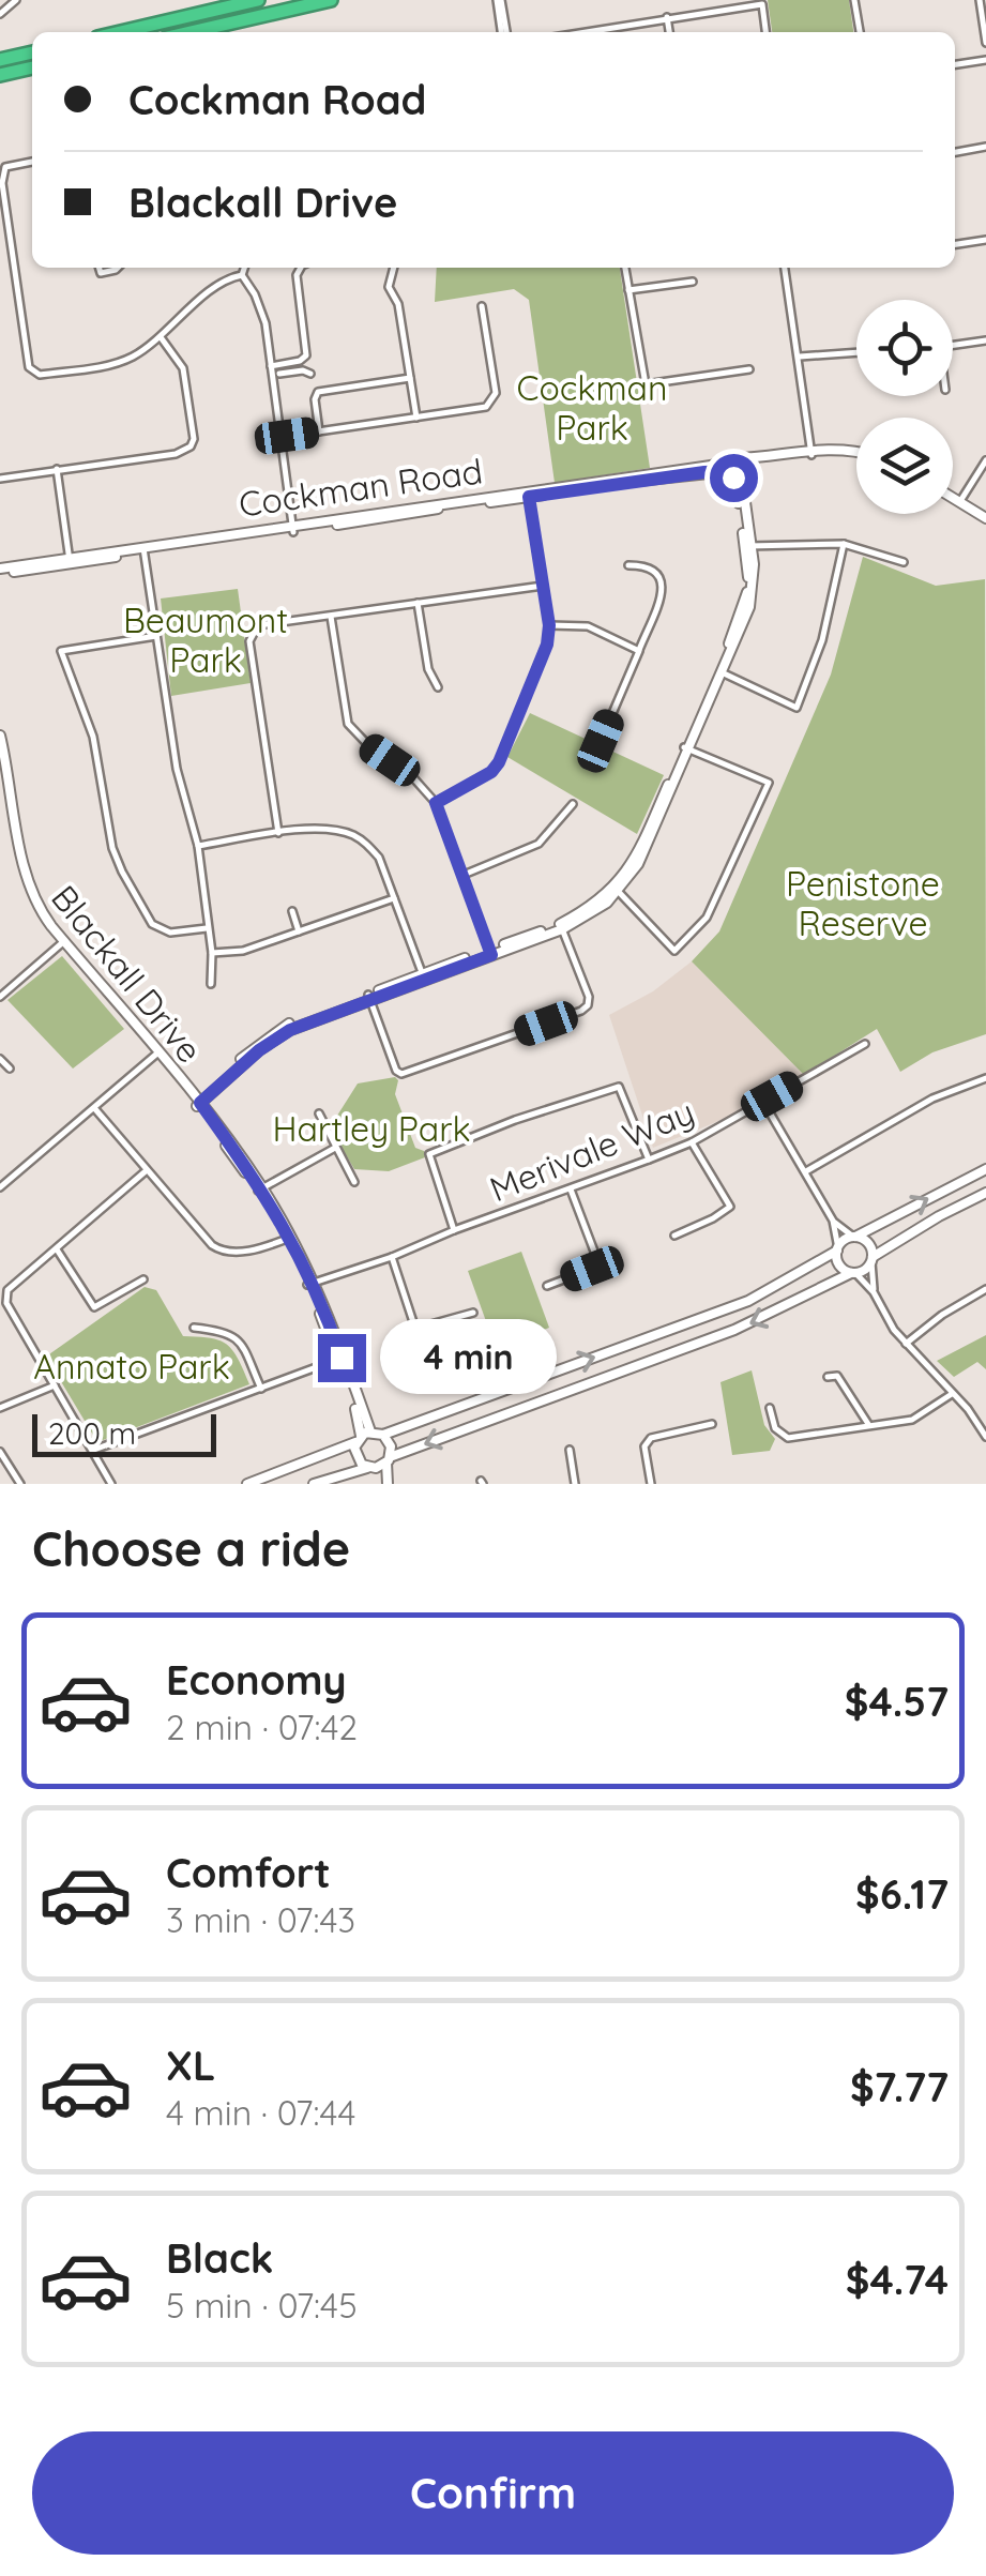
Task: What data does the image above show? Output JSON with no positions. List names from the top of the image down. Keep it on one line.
{"streets":{"street":["Cockman Road","Blackall Drive","Merivale Way"]},"crossings":[["Blackall Drive","Merivale Way"]],"parks":["Cockman Park","Beaumont Park","Penistone Reserve","Hartley Park","Annato Park"],"scale_bar":"200 m","page":{"banner":["Cockman Road","Blackall Drive"],"bubble":"4 min","scale":"200 m","heading":"Choose a ride","list":[{"name":"Economy","note":"2 min · 07:42","value":"$4.57"},{"name":"Comfort","note":"3 min · 07:43","value":"$6.17"},{"name":"XL","note":"4 min · 07:44","value":"$7.77"},{"name":"Black","note":"5 min · 07:45","value":"$4.74"}],"buttons":"Confirm"}}
